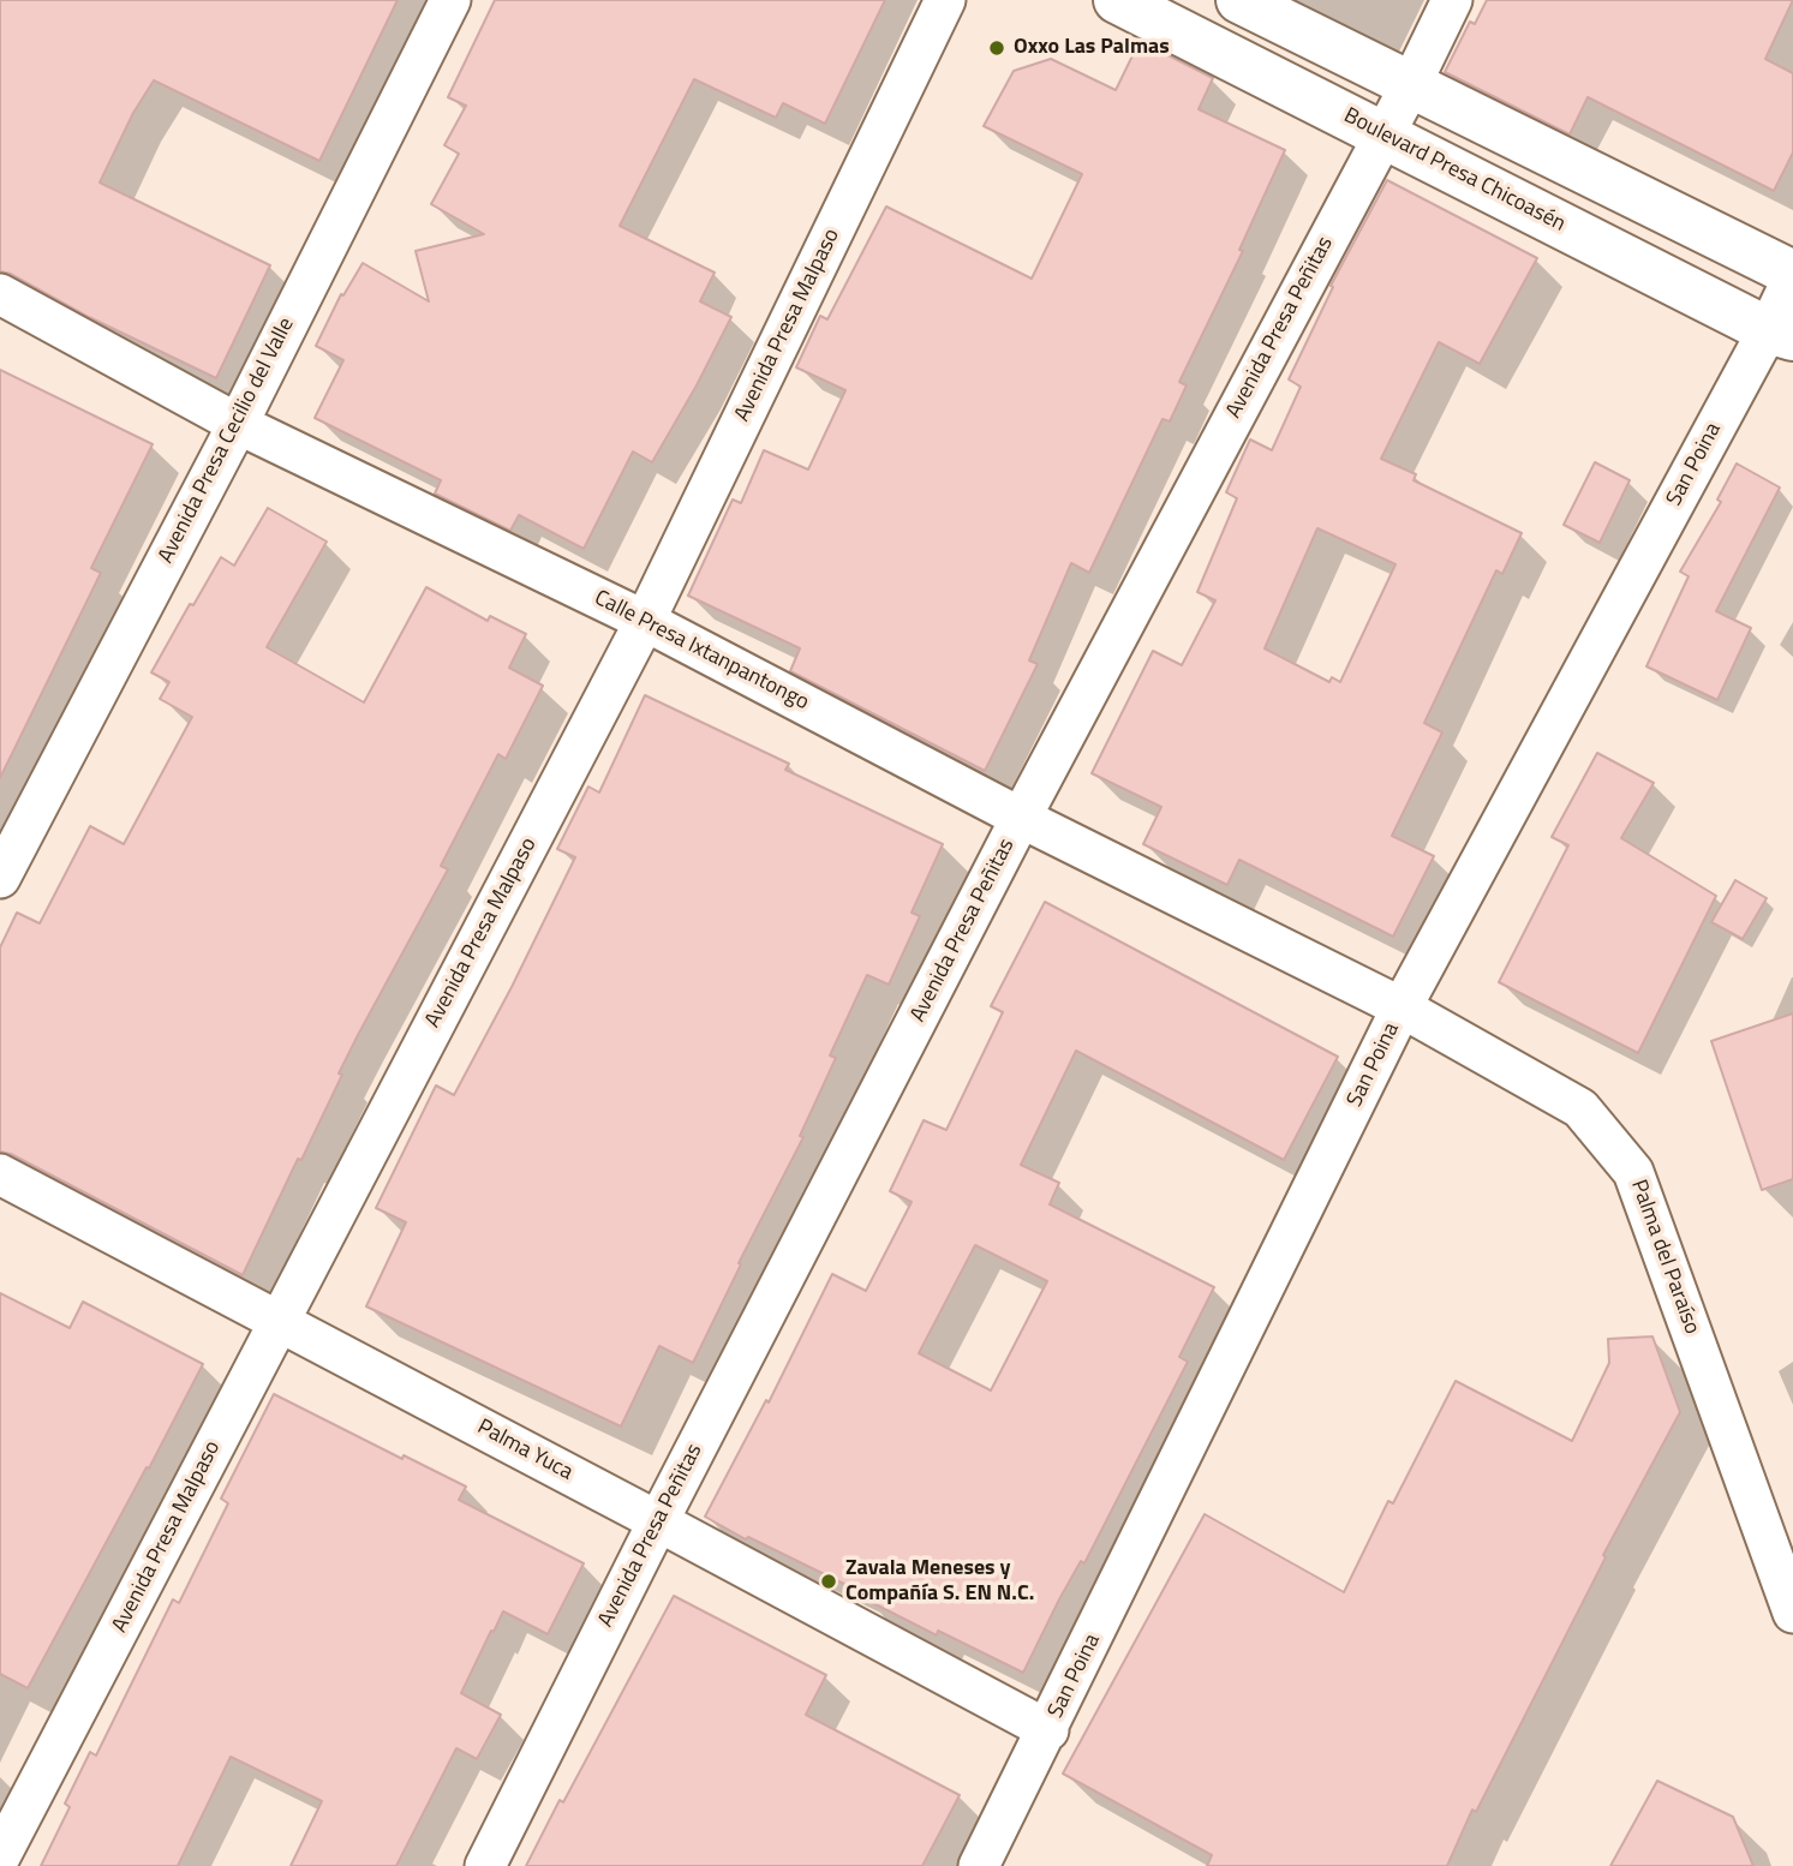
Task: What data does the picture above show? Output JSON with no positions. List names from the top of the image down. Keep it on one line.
{"streets":{"main road":["Boulevard Presa Chicoasén"],"street":["Avenida Presa Malpaso","Avenida Presa Peñitas","Avenida Presa Cecilio del Valle","San Poina","Calle Presa Ixtanpantongo","Palma del Paraíso","Palma Yuca"]},"crossings":[["Boulevard Presa Chicoasén","Avenida Presa Peñitas"],["Boulevard Presa Chicoasén","San Poina"],["Avenida Presa Malpaso","Calle Presa Ixtanpantongo"],["Avenida Presa Malpaso","Palma Yuca"],["Avenida Presa Peñitas","Calle Presa Ixtanpantongo"],["Avenida Presa Peñitas","Palma Yuca"],["Avenida Presa Cecilio del Valle","Calle Presa Ixtanpantongo"],["San Poina","Calle Presa Ixtanpantongo"],["San Poina","Palma del Paraíso"],["San Poina","Palma Yuca"],["Calle Presa Ixtanpantongo","Palma del Paraíso"]],"places":["Oxxo Las Palmas","Zavala Meneses y Compañía S. EN N.C."]}
